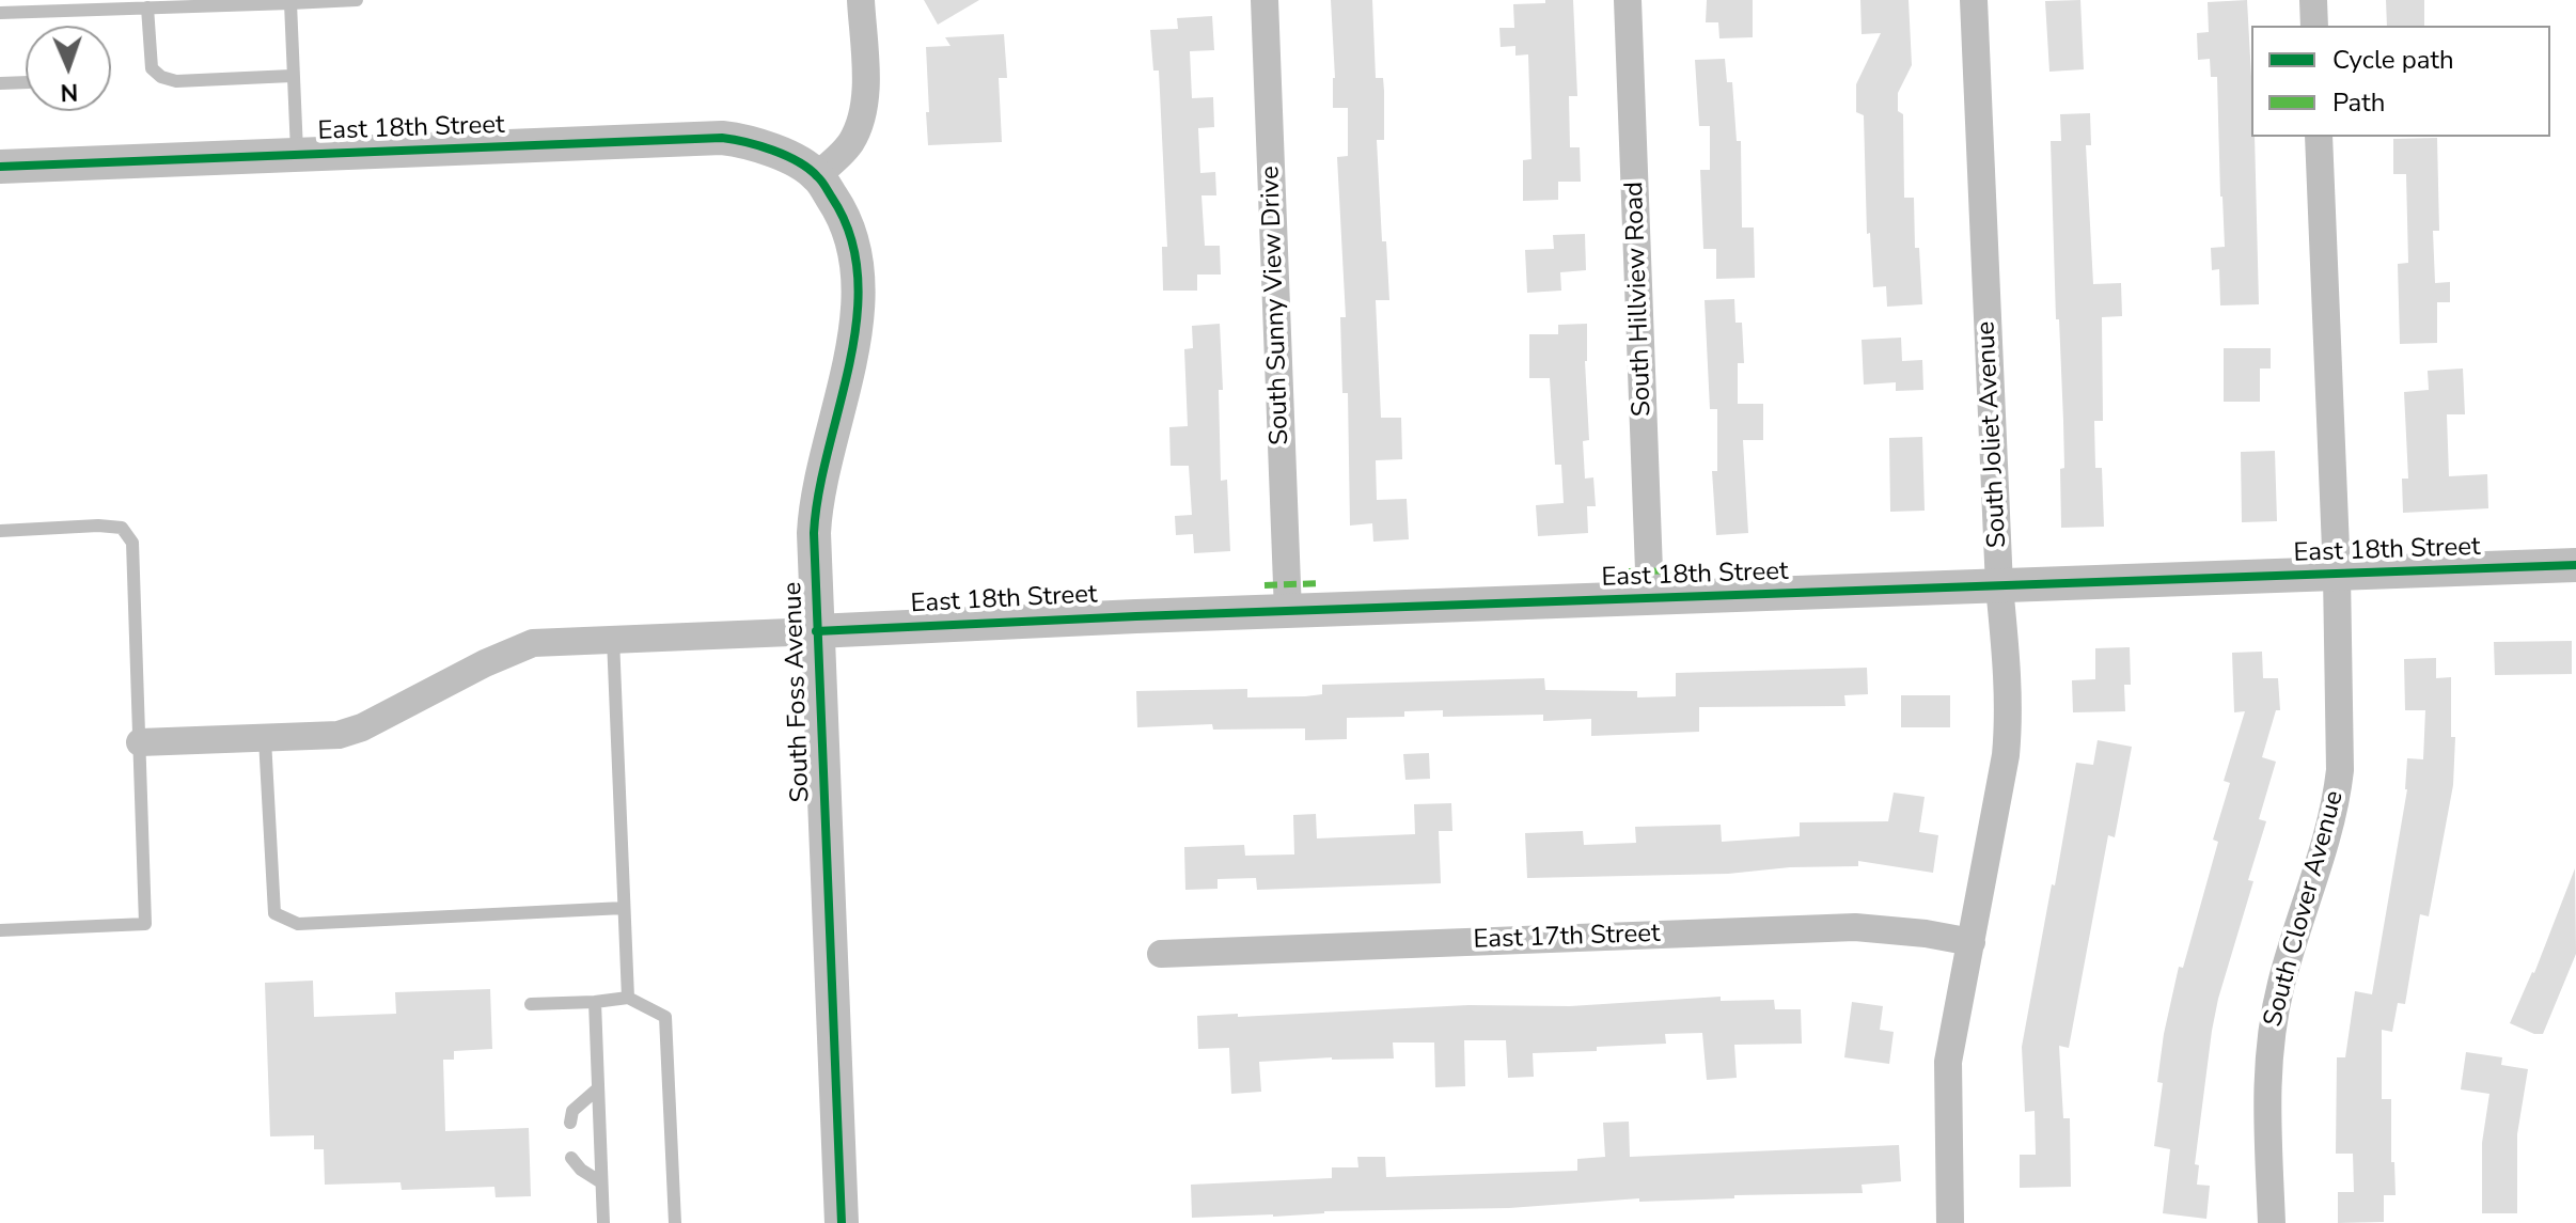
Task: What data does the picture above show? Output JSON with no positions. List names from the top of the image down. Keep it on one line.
{"streets":{"street":["East 18th Street","South Hillview Road","South Sunny View Drive","South Joliet Avenue","South Foss Avenue","South Clover Avenue","East 17th Street"]},"crossings":[["East 18th Street","South Hillview Road"],["East 18th Street","South Sunny View Drive"],["East 18th Street","South Joliet Avenue"],["East 18th Street","South Foss Avenue"],["East 18th Street","South Clover Avenue"],["South Joliet Avenue","East 17th Street"]],"legend":["Cycle path","Path"],"north":"bottom"}
